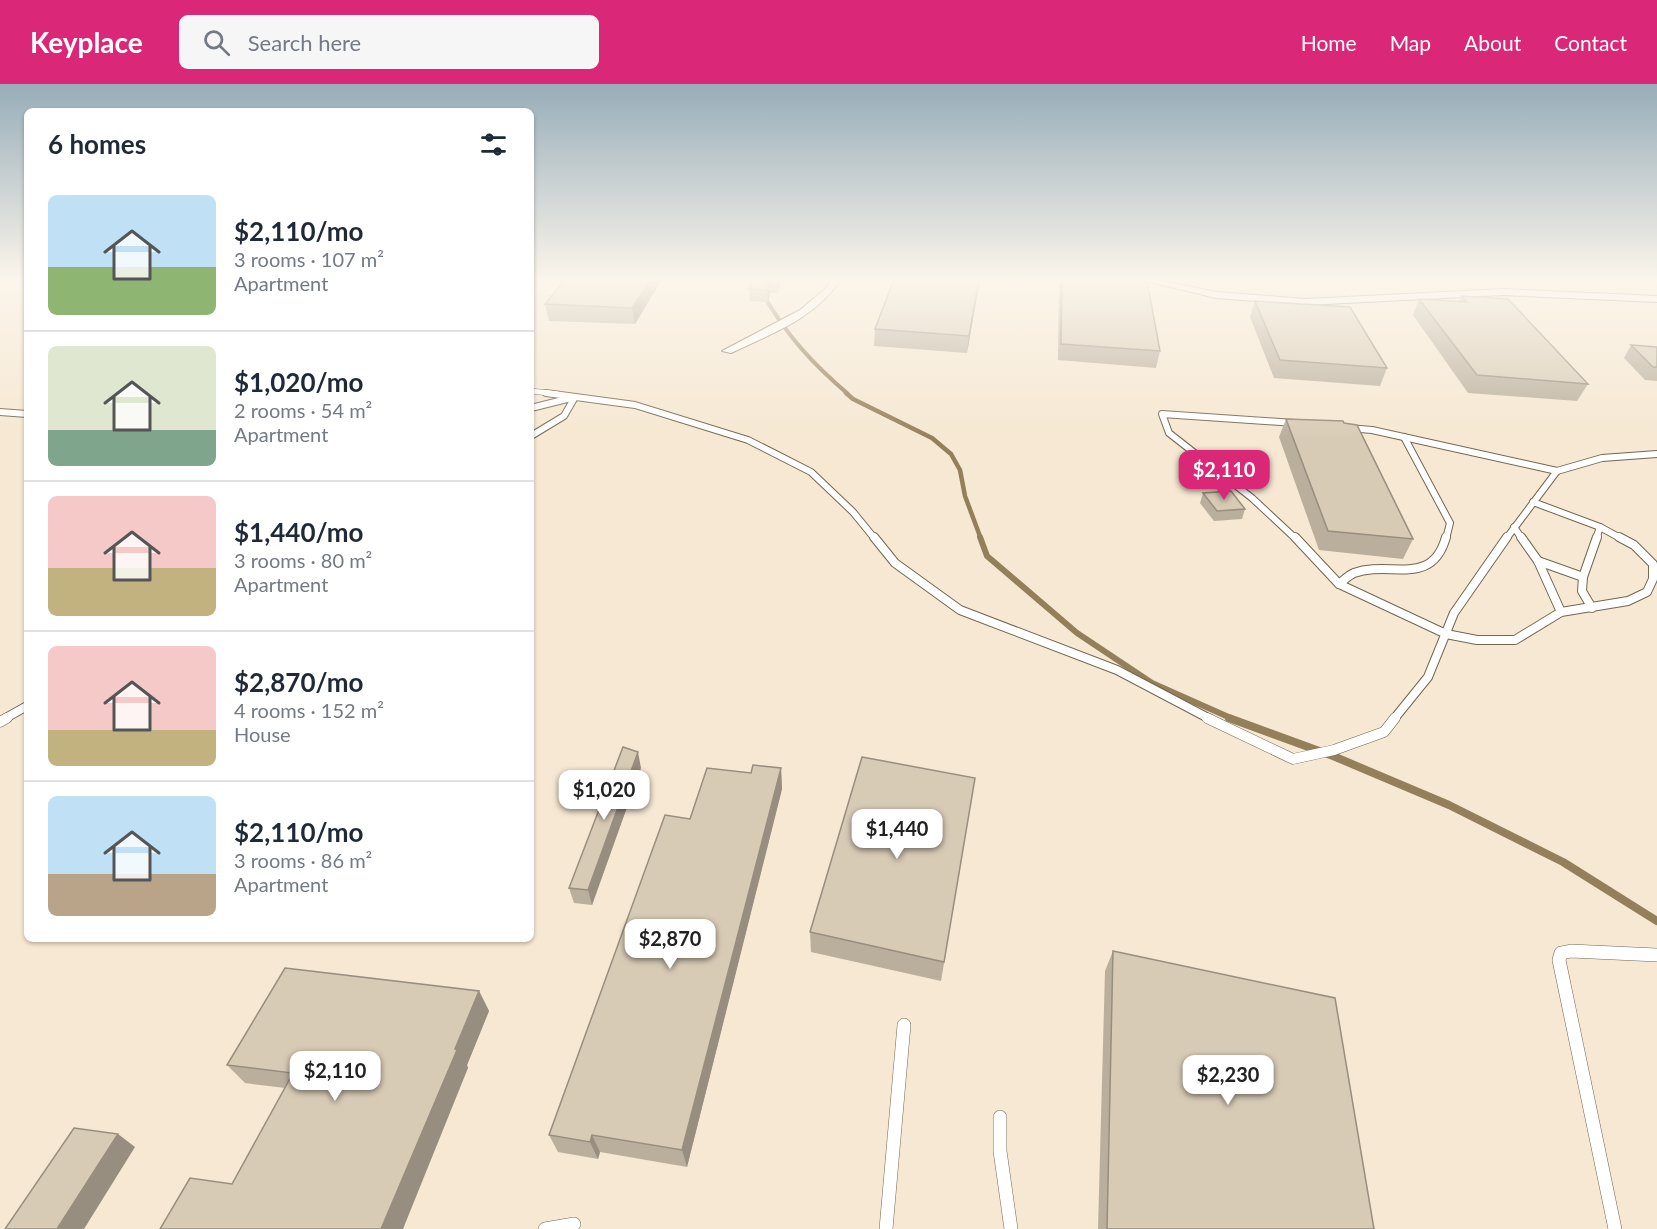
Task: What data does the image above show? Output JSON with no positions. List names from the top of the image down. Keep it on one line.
{"page":{"header":"Keyplace","search":"Search here","nav":["Home","Map","About","Contact"],"heading":"6 homes","list":[{"name":"$2,110/mo","note":"3 rooms · 107 m² · Apartment"},{"name":"$1,020/mo","note":"2 rooms · 54 m² · Apartment"},{"name":"$1,440/mo","note":"3 rooms · 80 m² · Apartment"},{"name":"$2,870/mo","note":"4 rooms · 152 m² · House"},{"name":"$2,110/mo","note":"3 rooms · 86 m² · Apartment"}],"price":["$2,110","$1,020","$1,440","$2,870","$2,110","$2,230"]}}
